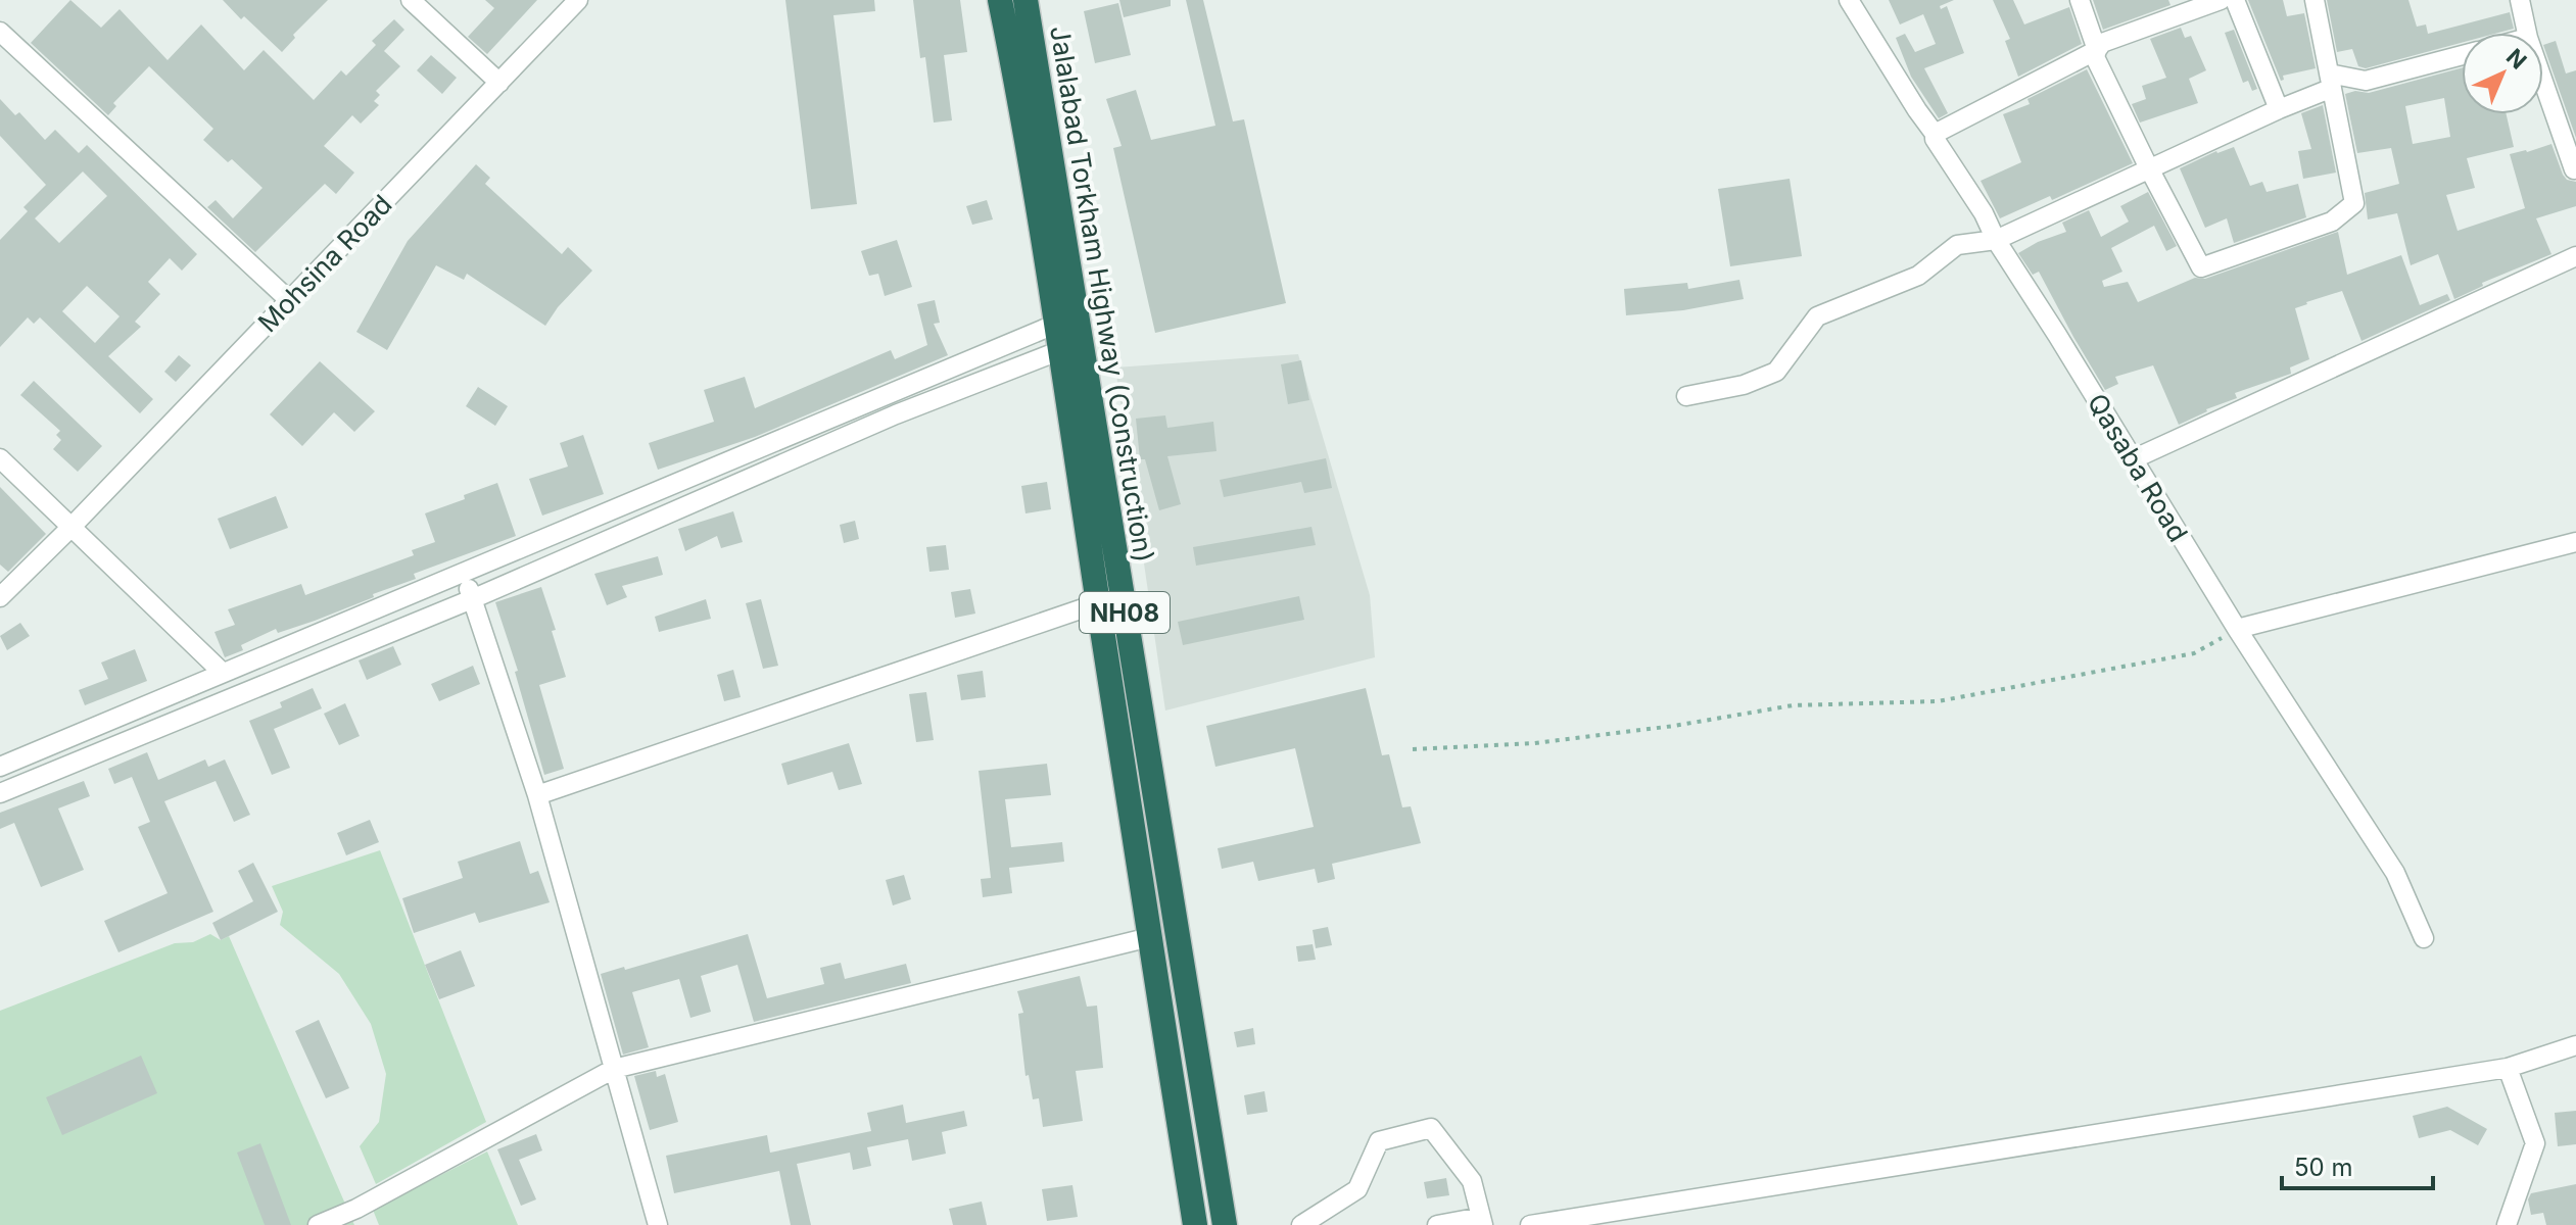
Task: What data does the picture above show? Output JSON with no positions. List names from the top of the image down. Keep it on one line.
{"streets":{"highway":["Jalalabad Torkham Highway (Construction)","NH08"],"street":["Mohsina Road","Qasaba Road"]},"crossings":[["Jalalabad Torkham Highway (Construction)","NH08"]],"scale_bar":"50 m","north":"top right"}
